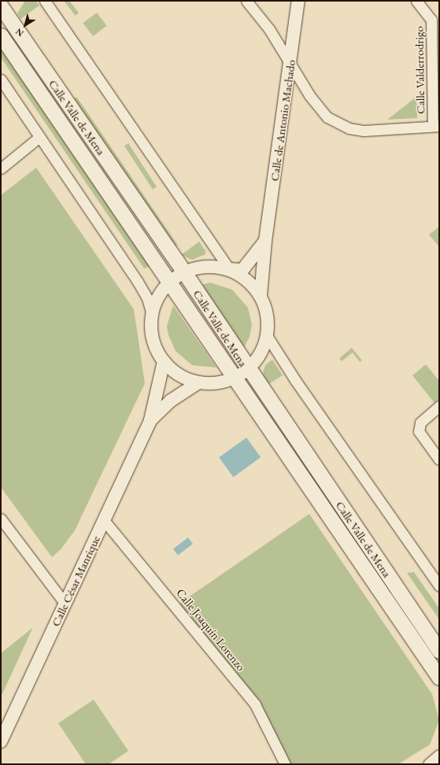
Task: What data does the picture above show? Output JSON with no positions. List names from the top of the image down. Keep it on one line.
{"streets":{"main road":["Calle Valle de Mena"],"street":["Calle Valderrodrigo","Calle de Antonio Machado","Calle César Manrique","Calle Joaquín Lorenzo"]},"crossings":[["Calle Valderrodrigo","Calle de Antonio Machado"],["Calle César Manrique","Calle Joaquín Lorenzo"]],"north":"bottom left"}
